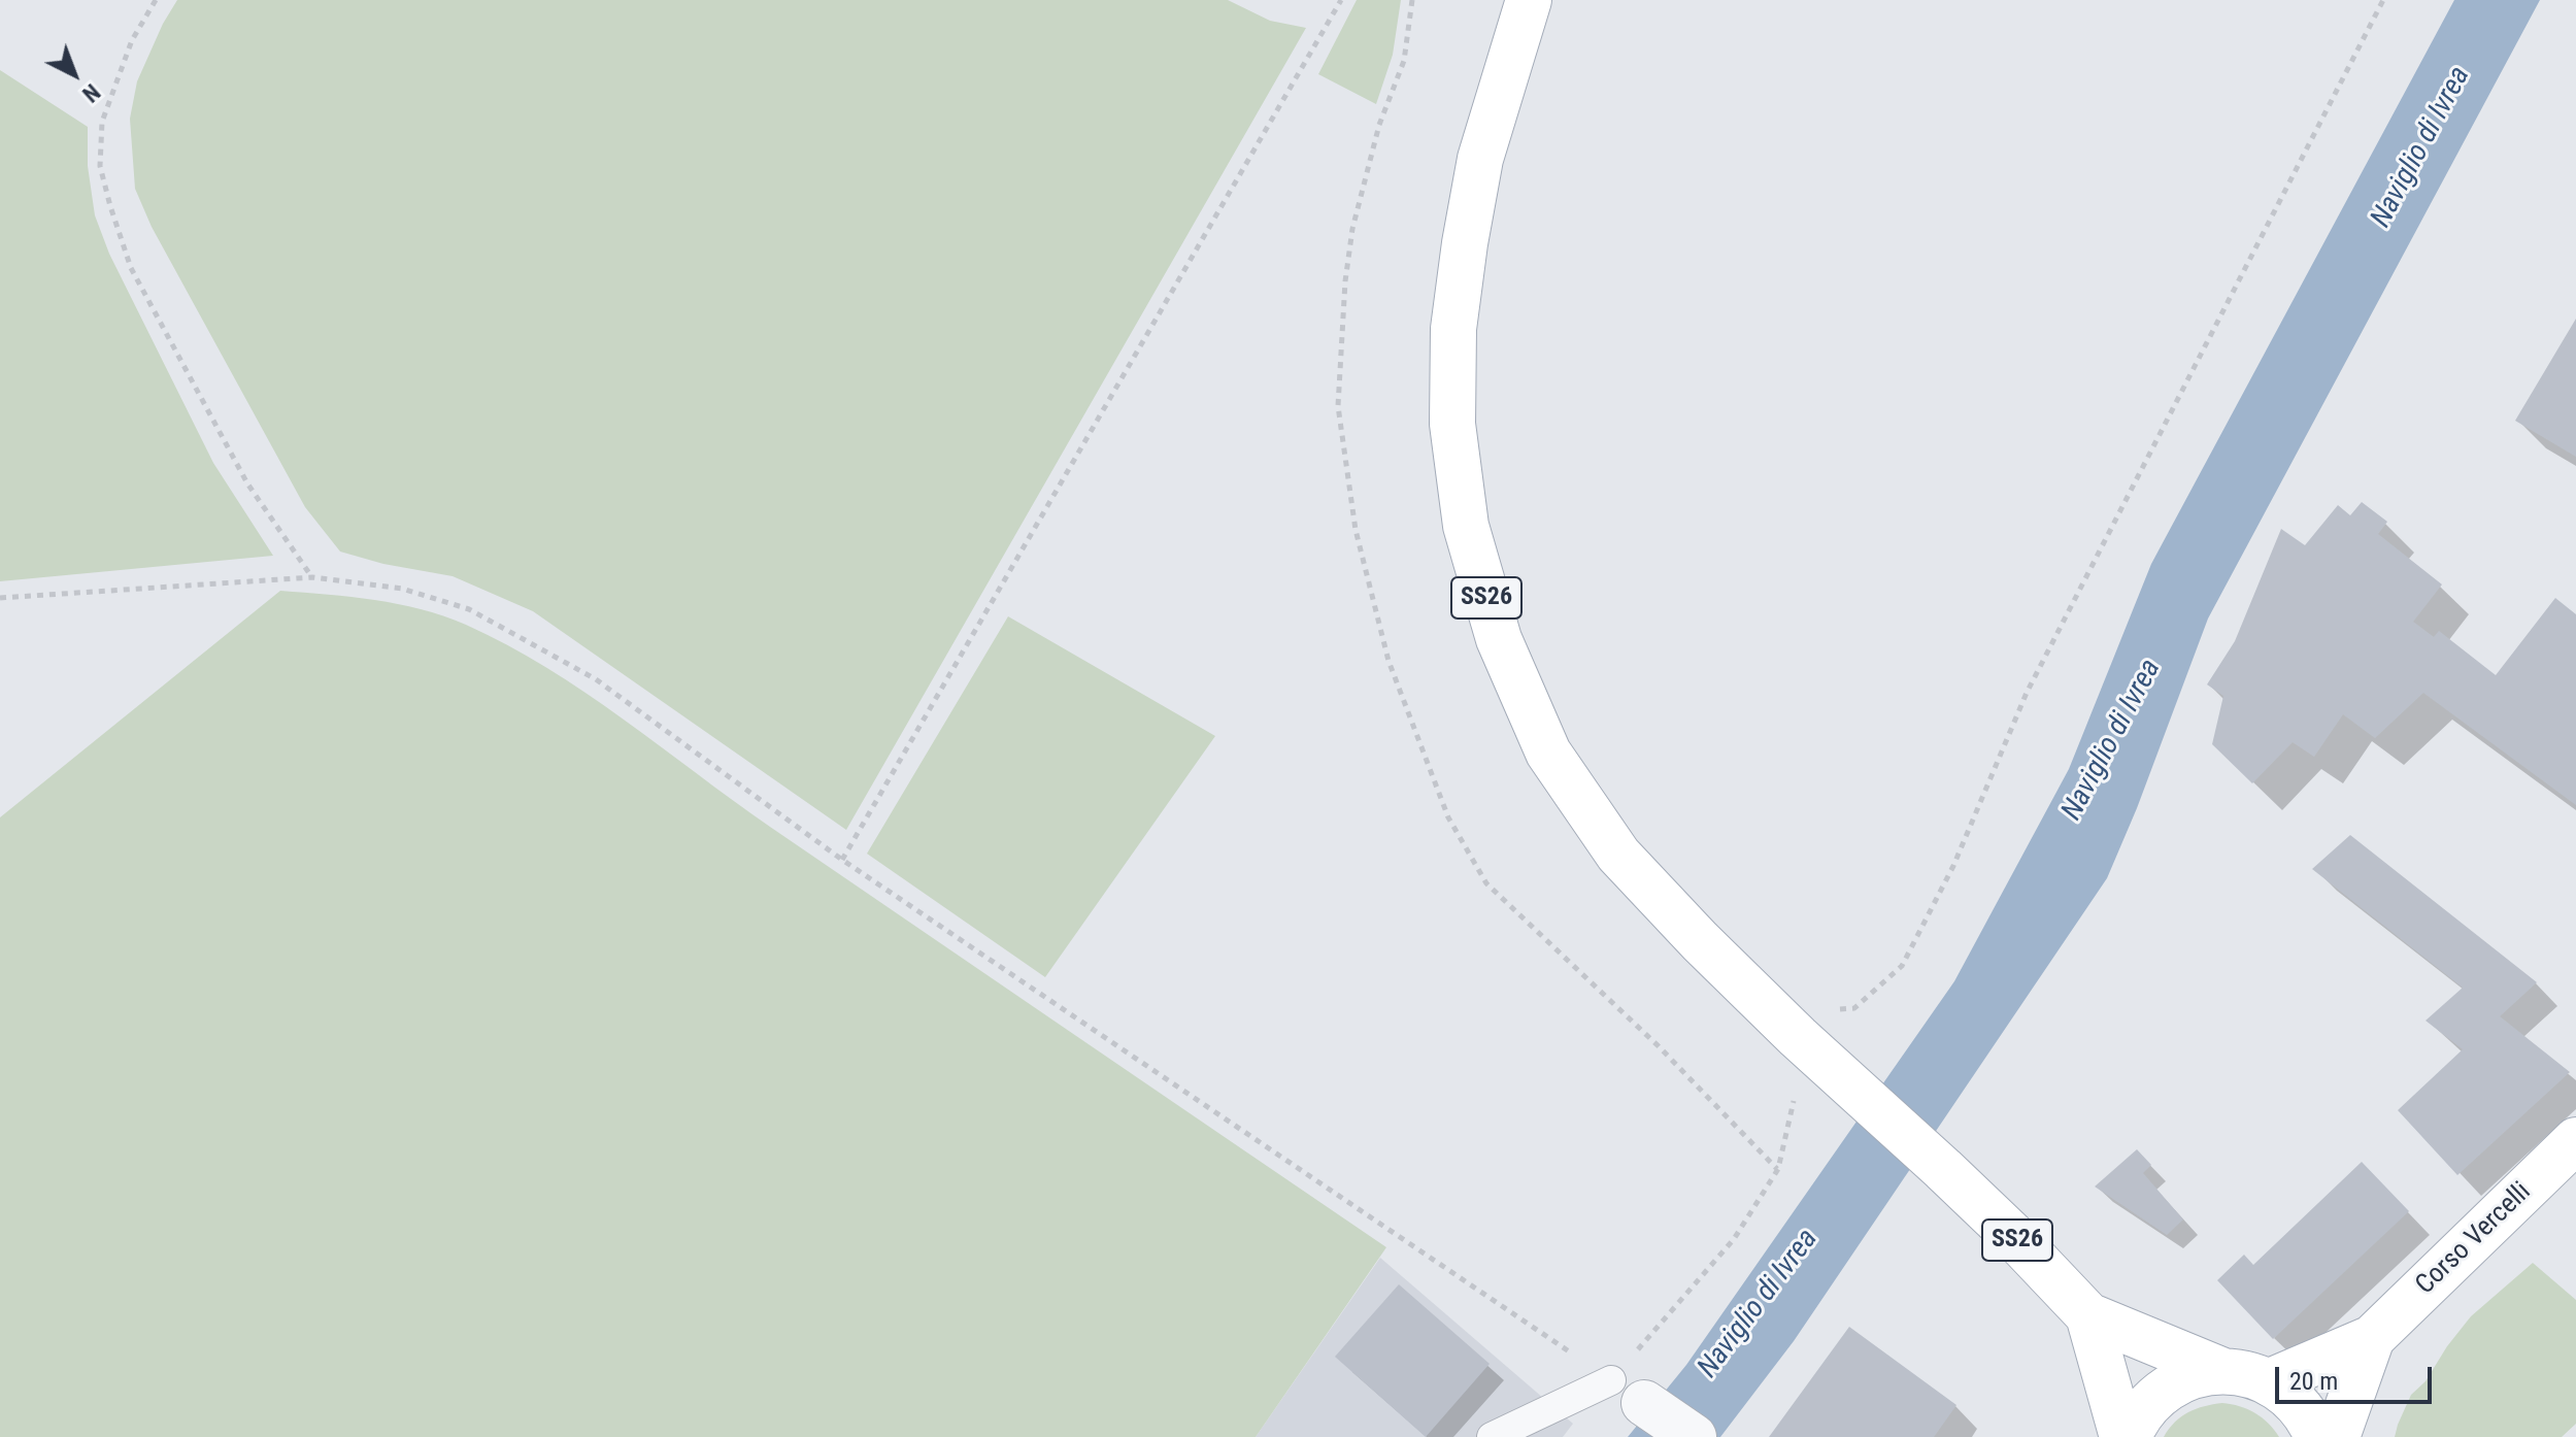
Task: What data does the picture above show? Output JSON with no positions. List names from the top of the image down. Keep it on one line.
{"streets":{"main road":["SS26","Corso Vercelli"]},"water":["Naviglio di Ivrea"],"scale_bar":"20 m","north":"bottom right"}
